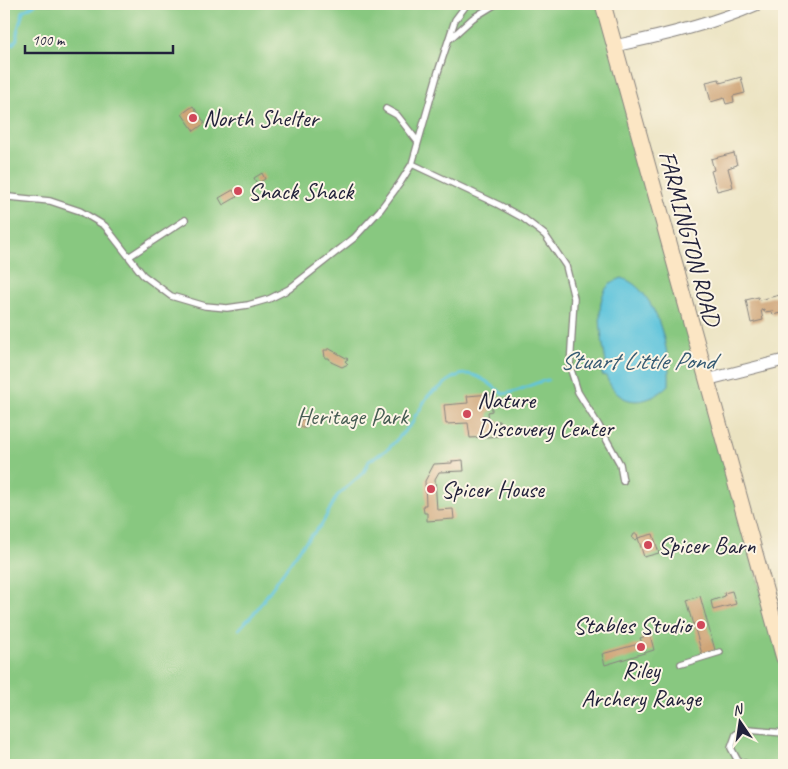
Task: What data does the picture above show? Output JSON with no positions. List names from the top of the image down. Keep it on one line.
{"streets":{"street":["FARMINGTON ROAD"]},"water":["Stuart Little Pond"],"parks":["Heritage Park"],"places":["North Shelter","Snack Shack","Nature Discovery Center","Spicer House","Spicer Barn","Stables Studio","Riley Archery Range"],"scale_bar":"100 m","north":"top"}
